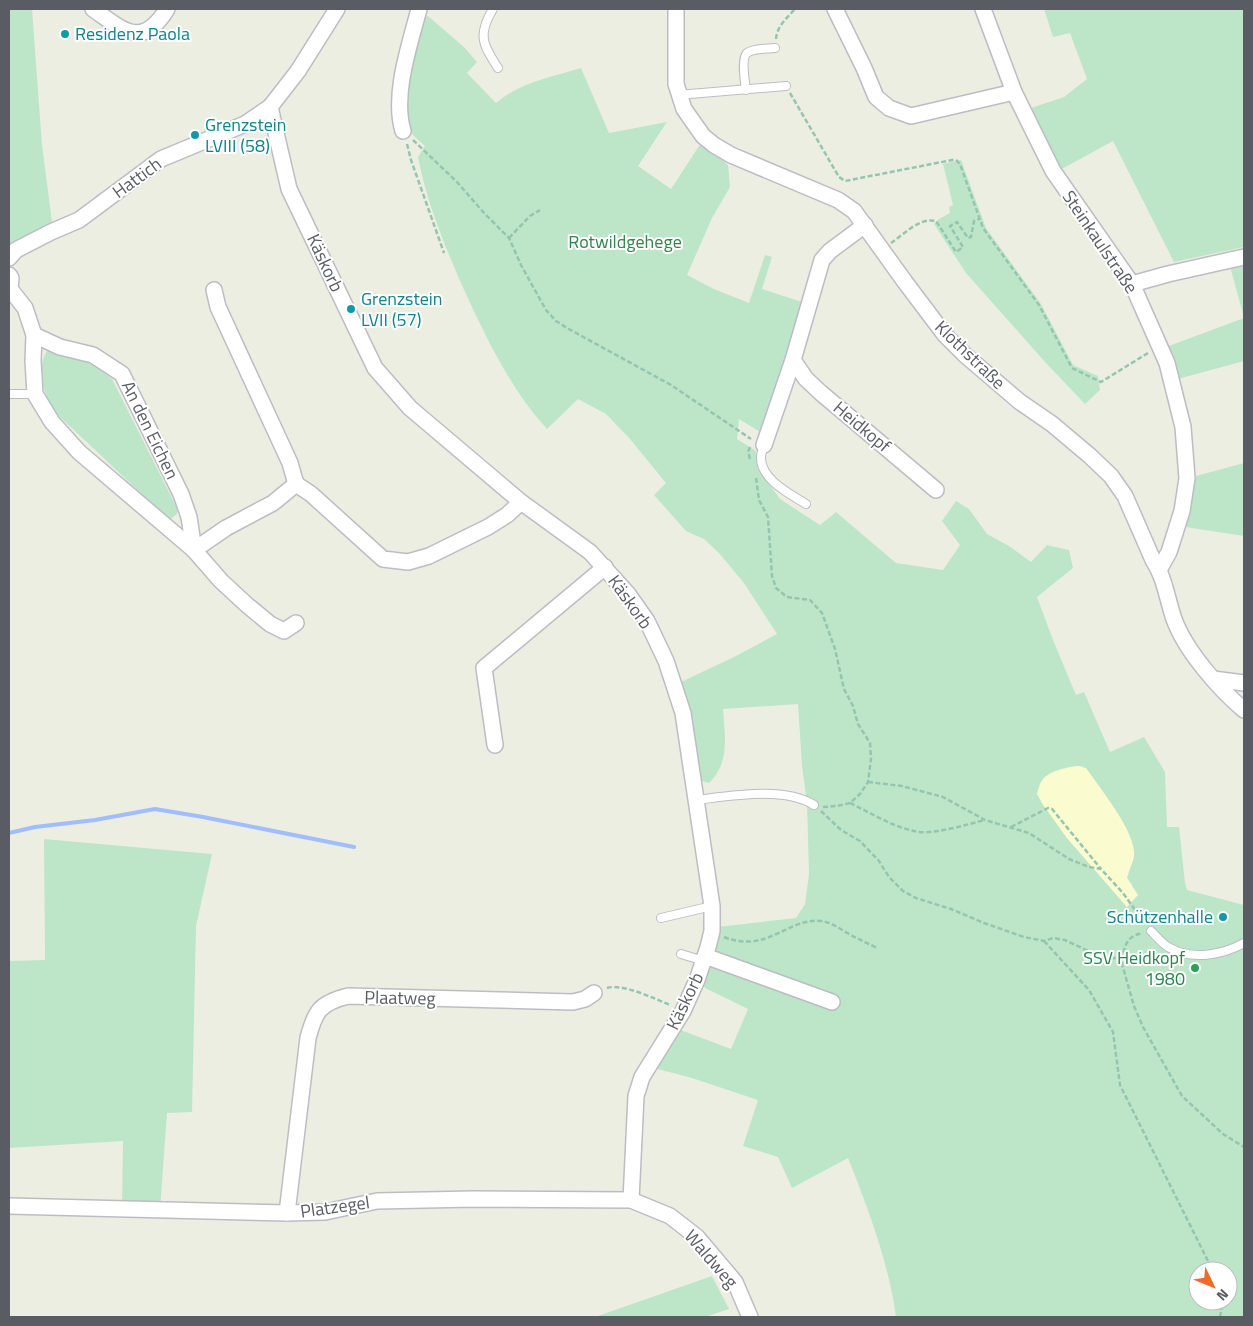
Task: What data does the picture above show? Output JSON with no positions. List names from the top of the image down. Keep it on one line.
{"streets":{"street":["Hattich","Steinkaulstraße","Käskorb","Klothstraße","Heidkopf","An den Eichen","Plaatweg","Platzegel","Waldweg"]},"crossings":[["Hattich","Käskorb"],["Steinkaulstraße","Klothstraße"],["Käskorb","Platzegel"],["Käskorb","Waldweg"],["Plaatweg","Platzegel"],["Platzegel","Waldweg"]],"parks":["Rotwildgehege"],"places":["Residenz Paola","Grenzstein LVIII (58)","Grenzstein LVII (57)","Schützenhalle","SSV Heidkopf 1980"],"north":"bottom right"}
